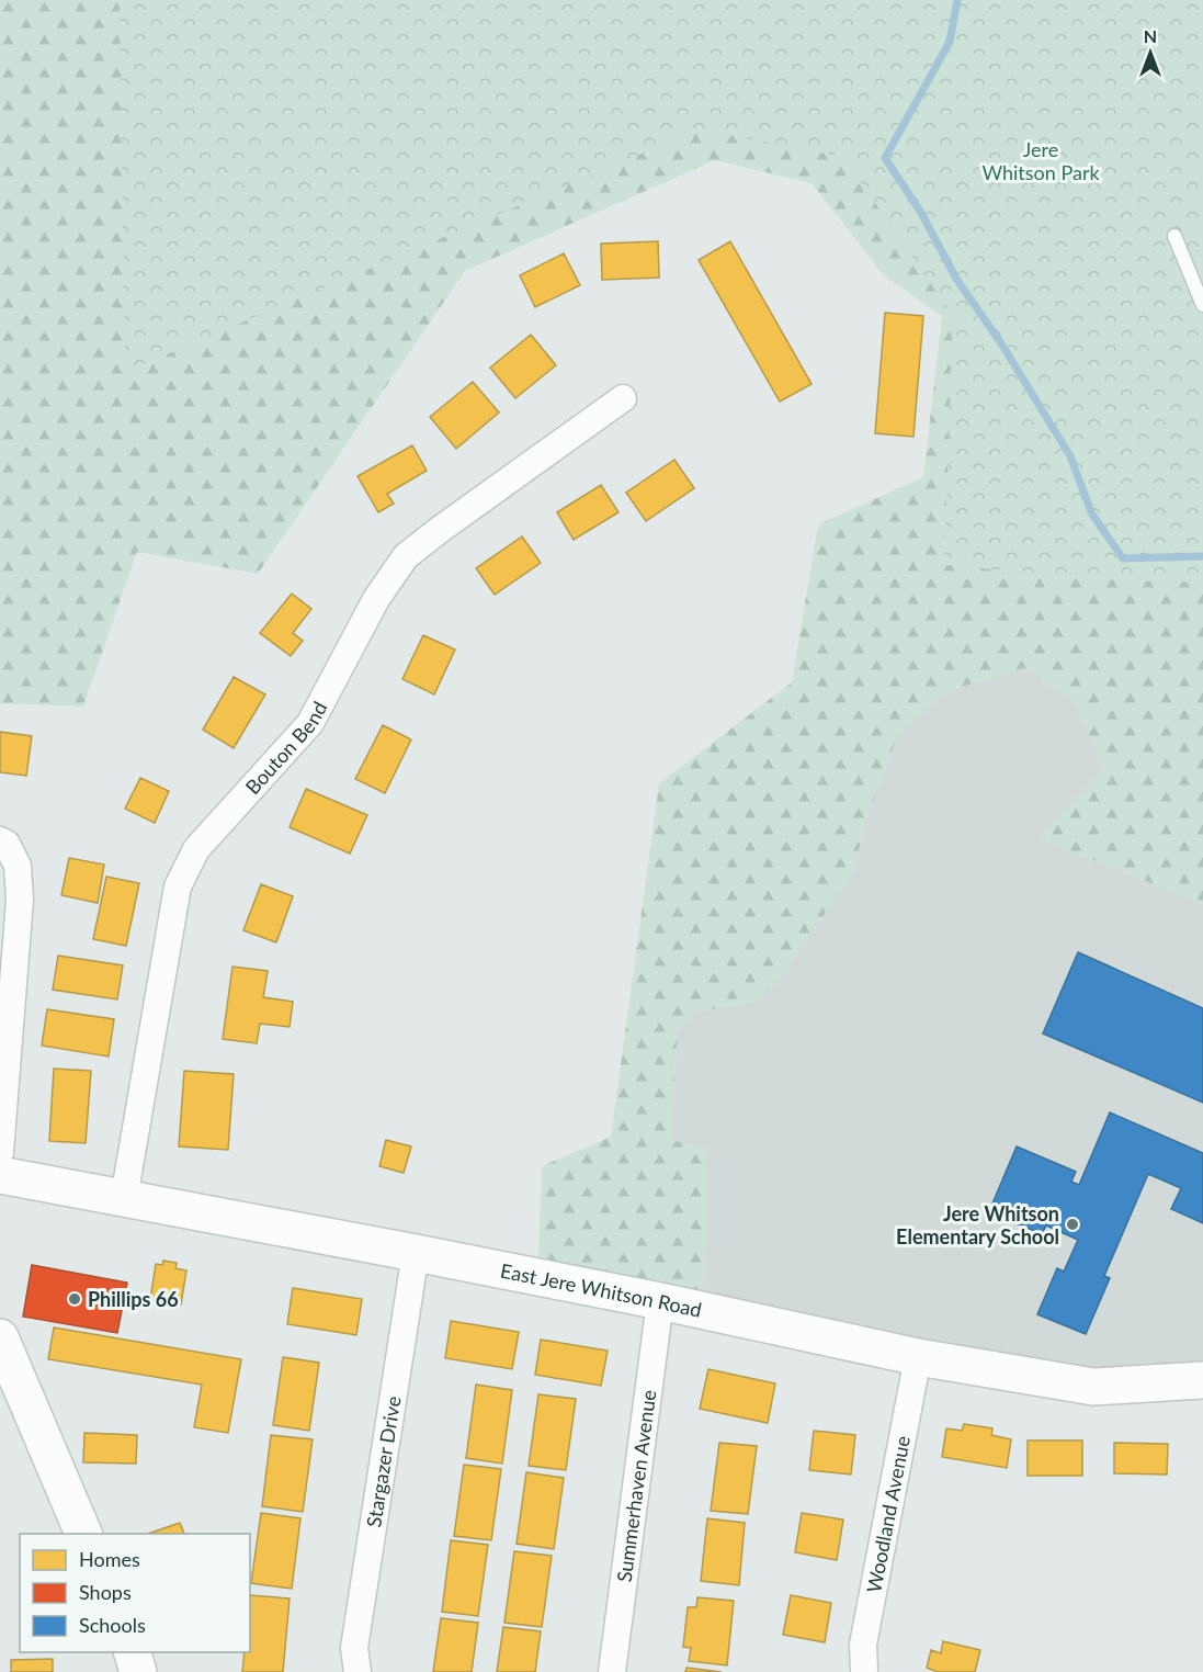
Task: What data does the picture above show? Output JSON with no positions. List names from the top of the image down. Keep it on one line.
{"streets":{"street":["Bouton Bend","East Jere Whitson Road","Stargazer Drive","Summerhaven Avenue","Woodland Avenue"]},"crossings":[["Bouton Bend","East Jere Whitson Road"],["East Jere Whitson Road","Stargazer Drive"],["East Jere Whitson Road","Summerhaven Avenue"],["East Jere Whitson Road","Woodland Avenue"]],"parks":["Jere Whitson Park"],"places":["Jere Whitson Elementary School","Phillips 66"],"legend":["Homes","Shops","Schools"],"north":"top"}
